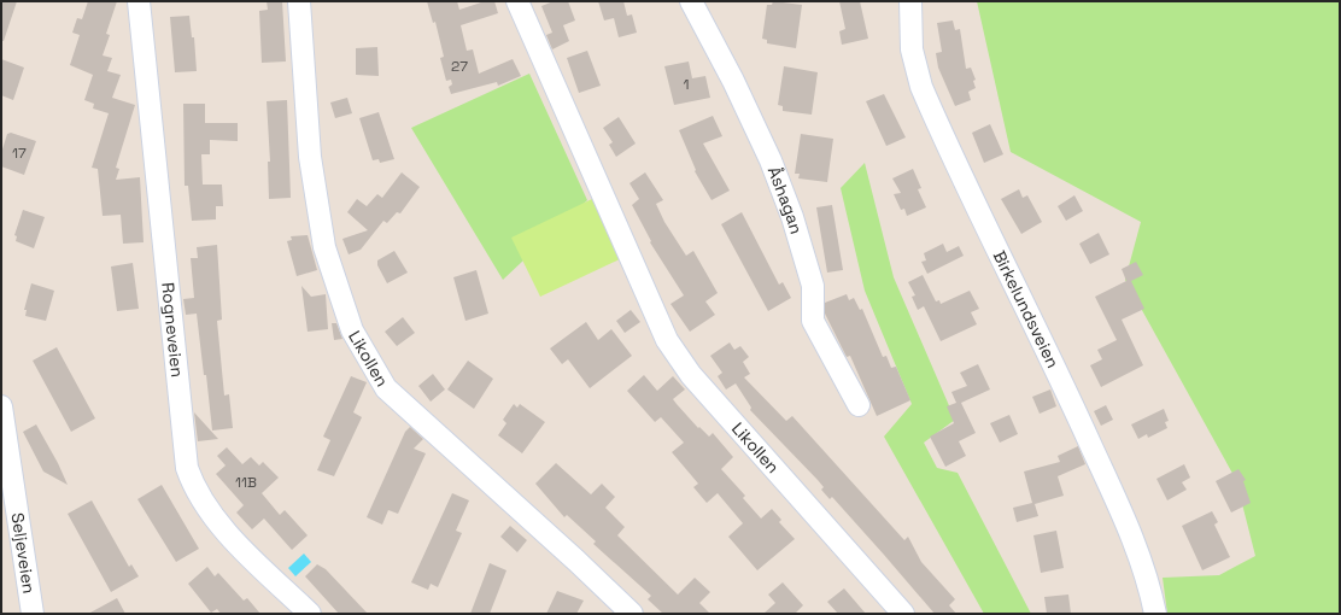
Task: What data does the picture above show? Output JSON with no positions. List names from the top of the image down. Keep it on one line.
{"streets":{"street":["Åshagan","Birkelundsveien","Rogneveien","Likollen","Seljeveien"]},"house_numbers":["27","1","17","11B"]}
